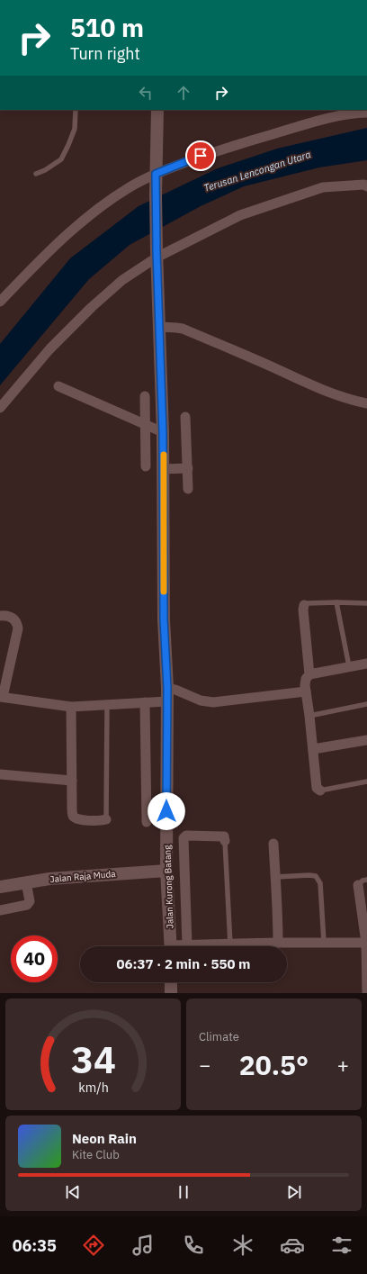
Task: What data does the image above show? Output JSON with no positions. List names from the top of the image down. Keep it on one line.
{"streets":{"street":["Jalan Raja Muda","Jalan Kurong Batang"]},"crossings":[["Jalan Raja Muda","Jalan Kurong Batang"]],"water":["Terusan Lencongan Utara"],"page":{"turn":["510 m","Turn right"],"limit":"40","trip":"06:37 · 2 min · 550 m","tile":"Climate","heat":["−","20.5°","+"],"song":["Neon Rain","Kite Club"],"tabs":"06:35","gauge":["34","km/h"]}}
